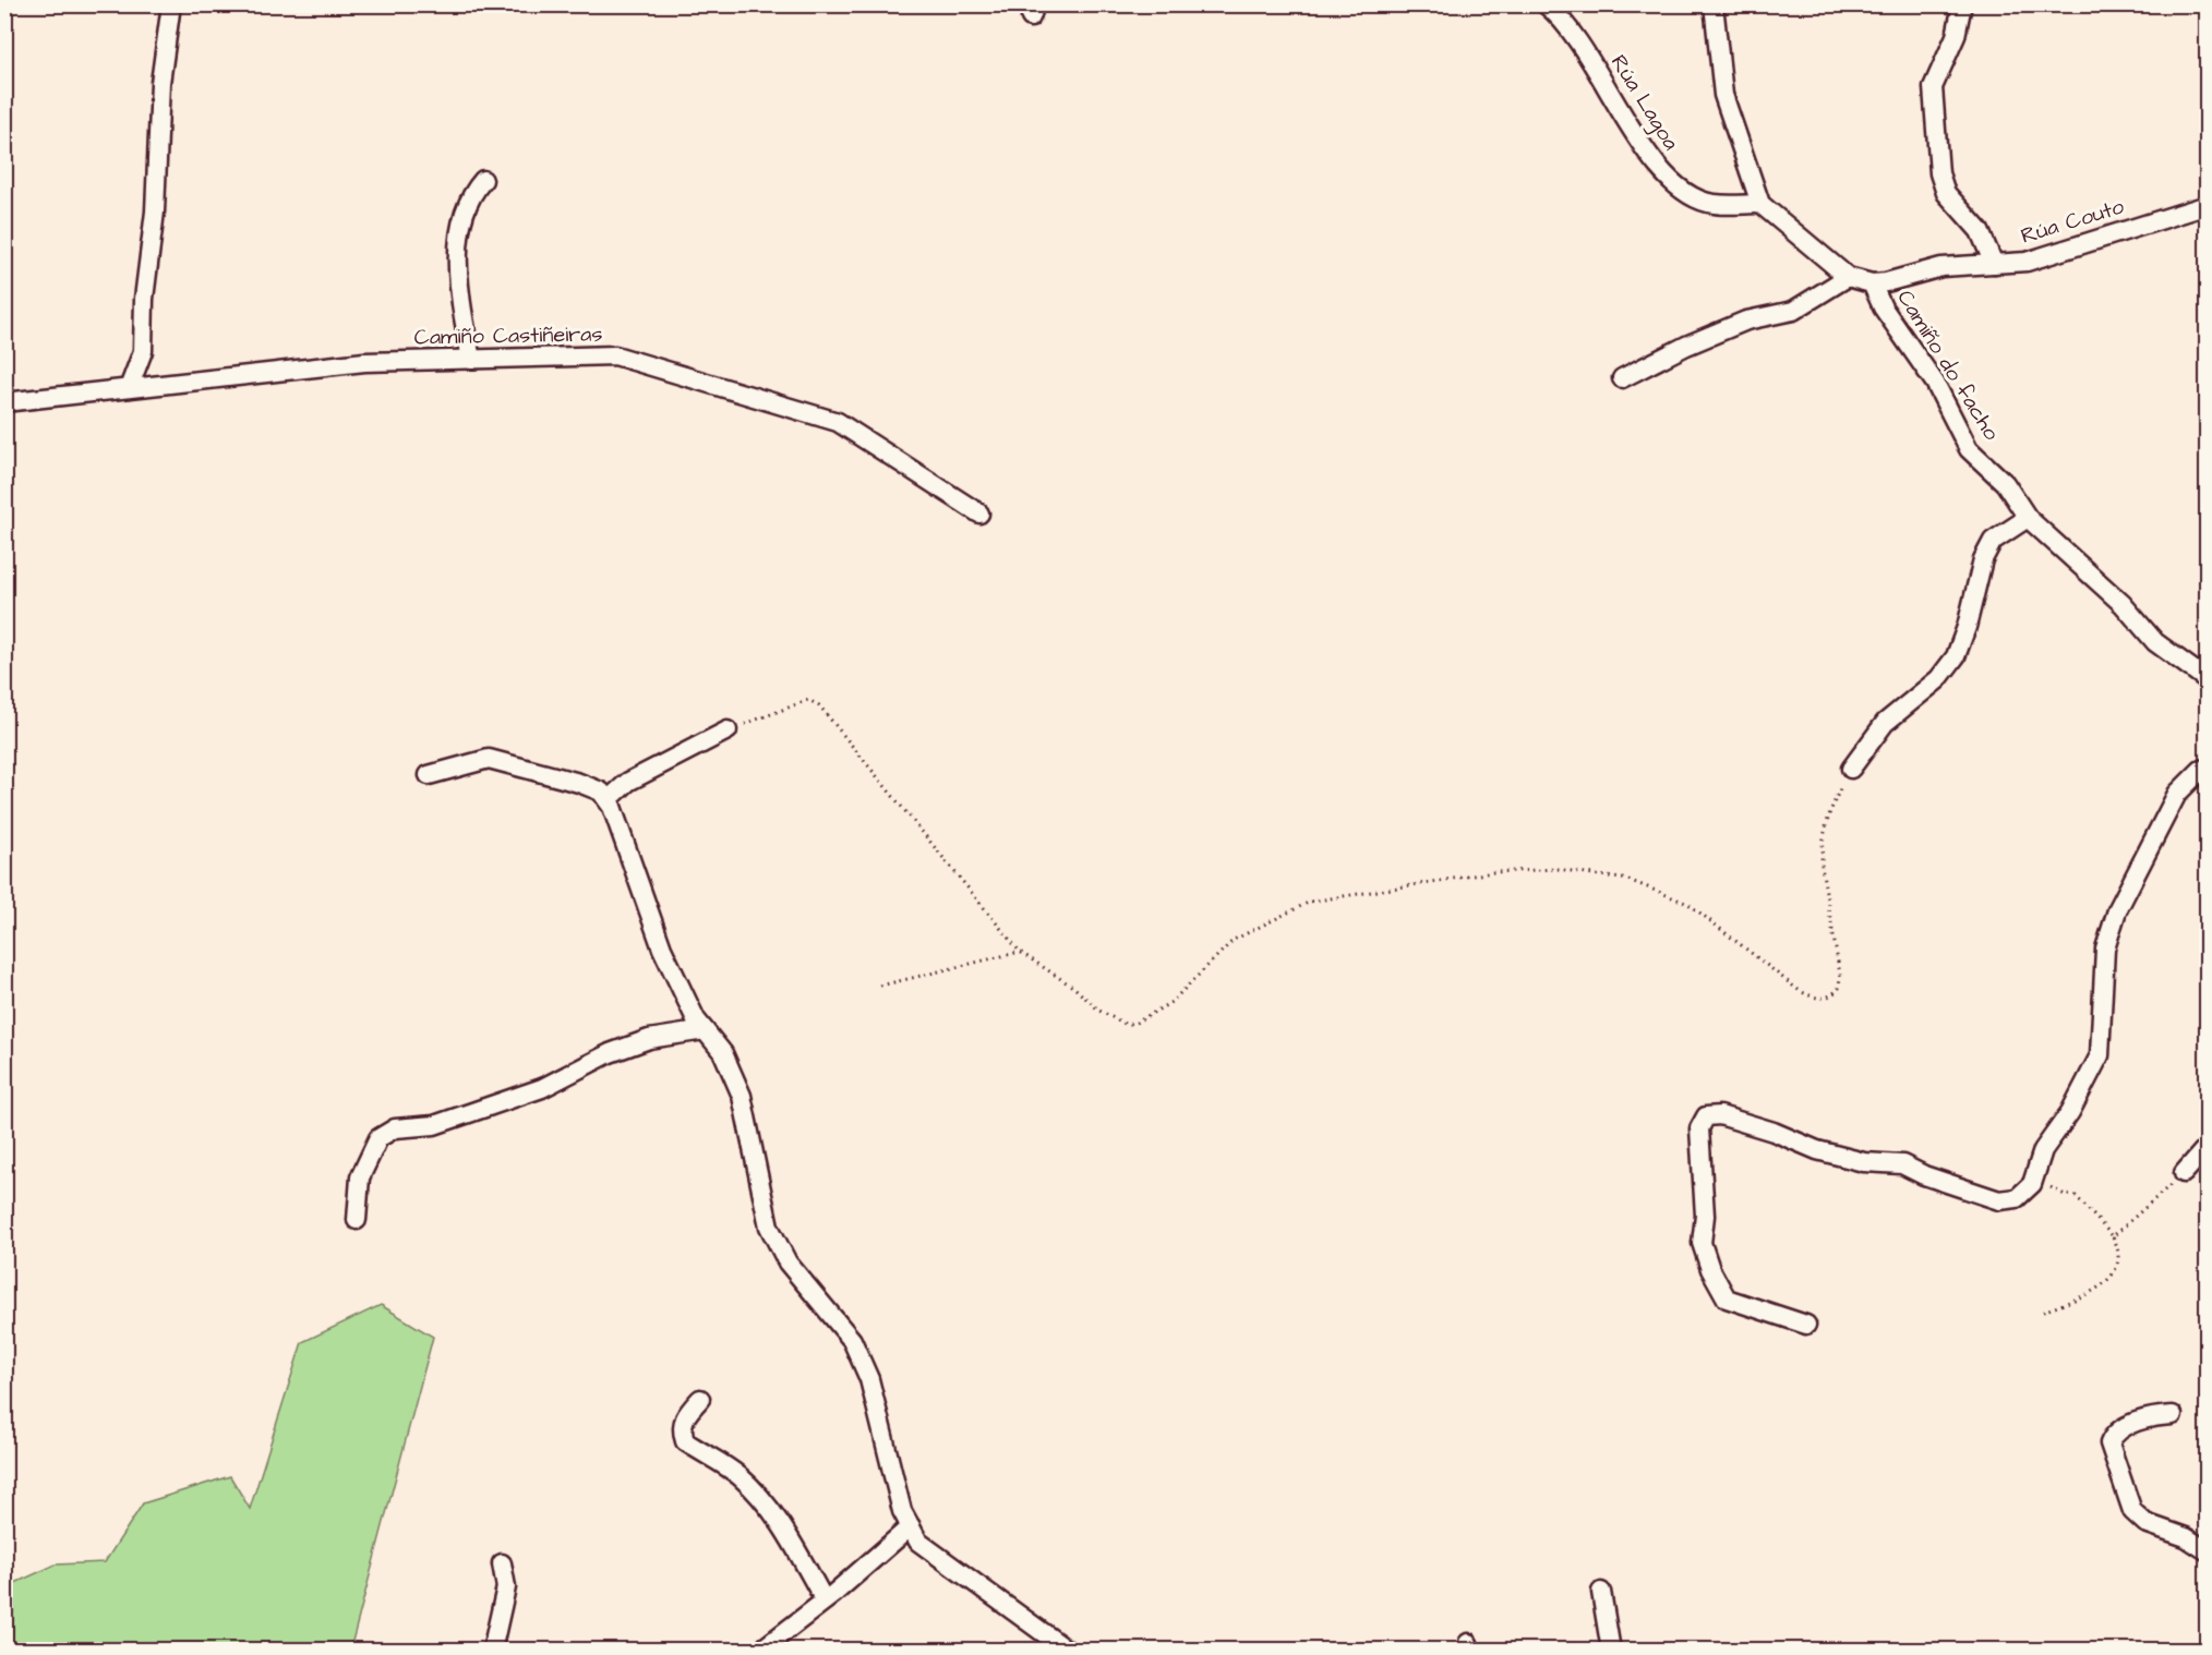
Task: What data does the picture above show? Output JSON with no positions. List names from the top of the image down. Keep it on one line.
{"streets":{"street":["Rúa Lagoa","Rúa Couto","Camiño Castiñeiras","Camiño do facho"]},"crossings":[["Rúa Lagoa","Camiño do facho"],["Rúa Couto","Camiño do facho"]]}
